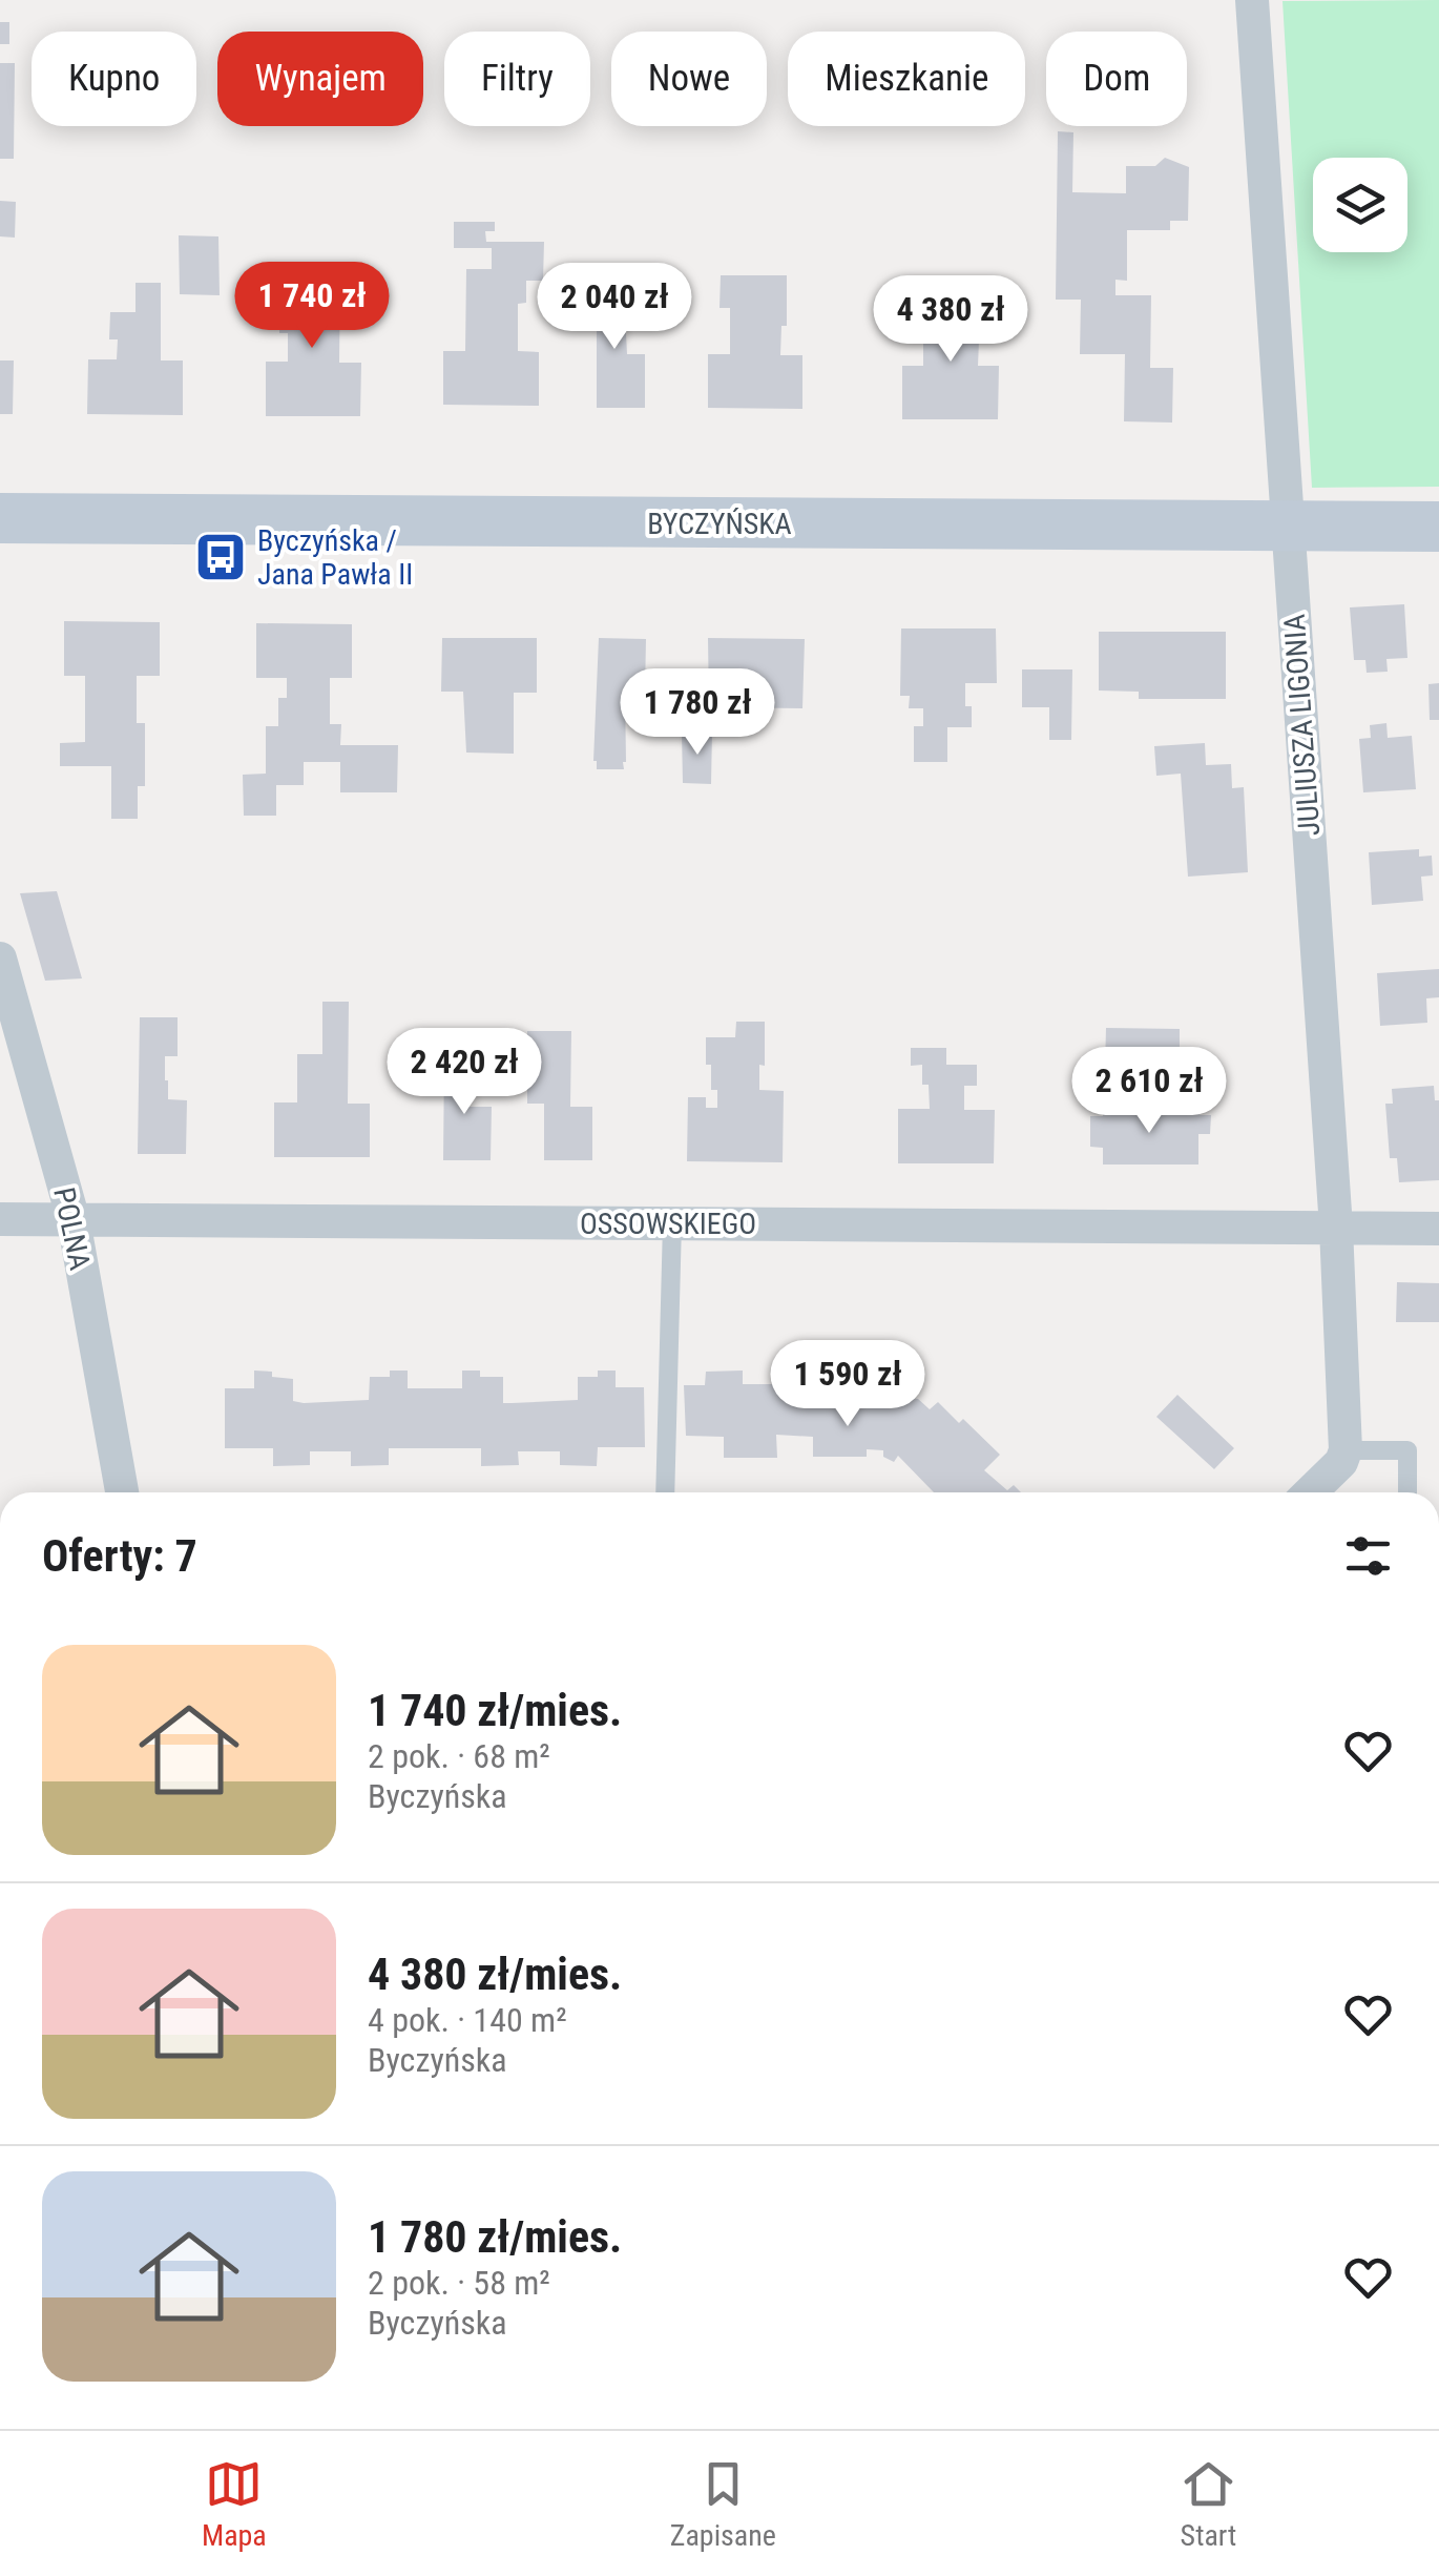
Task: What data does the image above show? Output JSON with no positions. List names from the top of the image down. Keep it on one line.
{"streets":{"street":["BYCZYŃSKA","JULIUSZA LIGONIA","OSSOWSKIEGO","POLNA"]},"crossings":[["BYCZYŃSKA","JULIUSZA LIGONIA"],["JULIUSZA LIGONIA","OSSOWSKIEGO"],["OSSOWSKIEGO","POLNA"]],"places":{"bus stop":["Byczyńska / Jana Pawła II"]},"page":{"chip":["Kupno","Wynajem","Filtry","Nowe","Mieszkanie","Dom"],"price":["1 740 zł","2 040 zł","4 380 zł","1 780 zł","2 420 zł","2 610 zł","1 590 zł"],"heading":"Oferty: 7","list":[{"name":"1 740 zł/mies.","note":"2 pok. · 68 m² · Byczyńska"},{"name":"4 380 zł/mies.","note":"4 pok. · 140 m² · Byczyńska"},{"name":"1 780 zł/mies.","note":"2 pok. · 58 m² · Byczyńska"}],"tabs":["Mapa","Zapisane","Start"]}}
